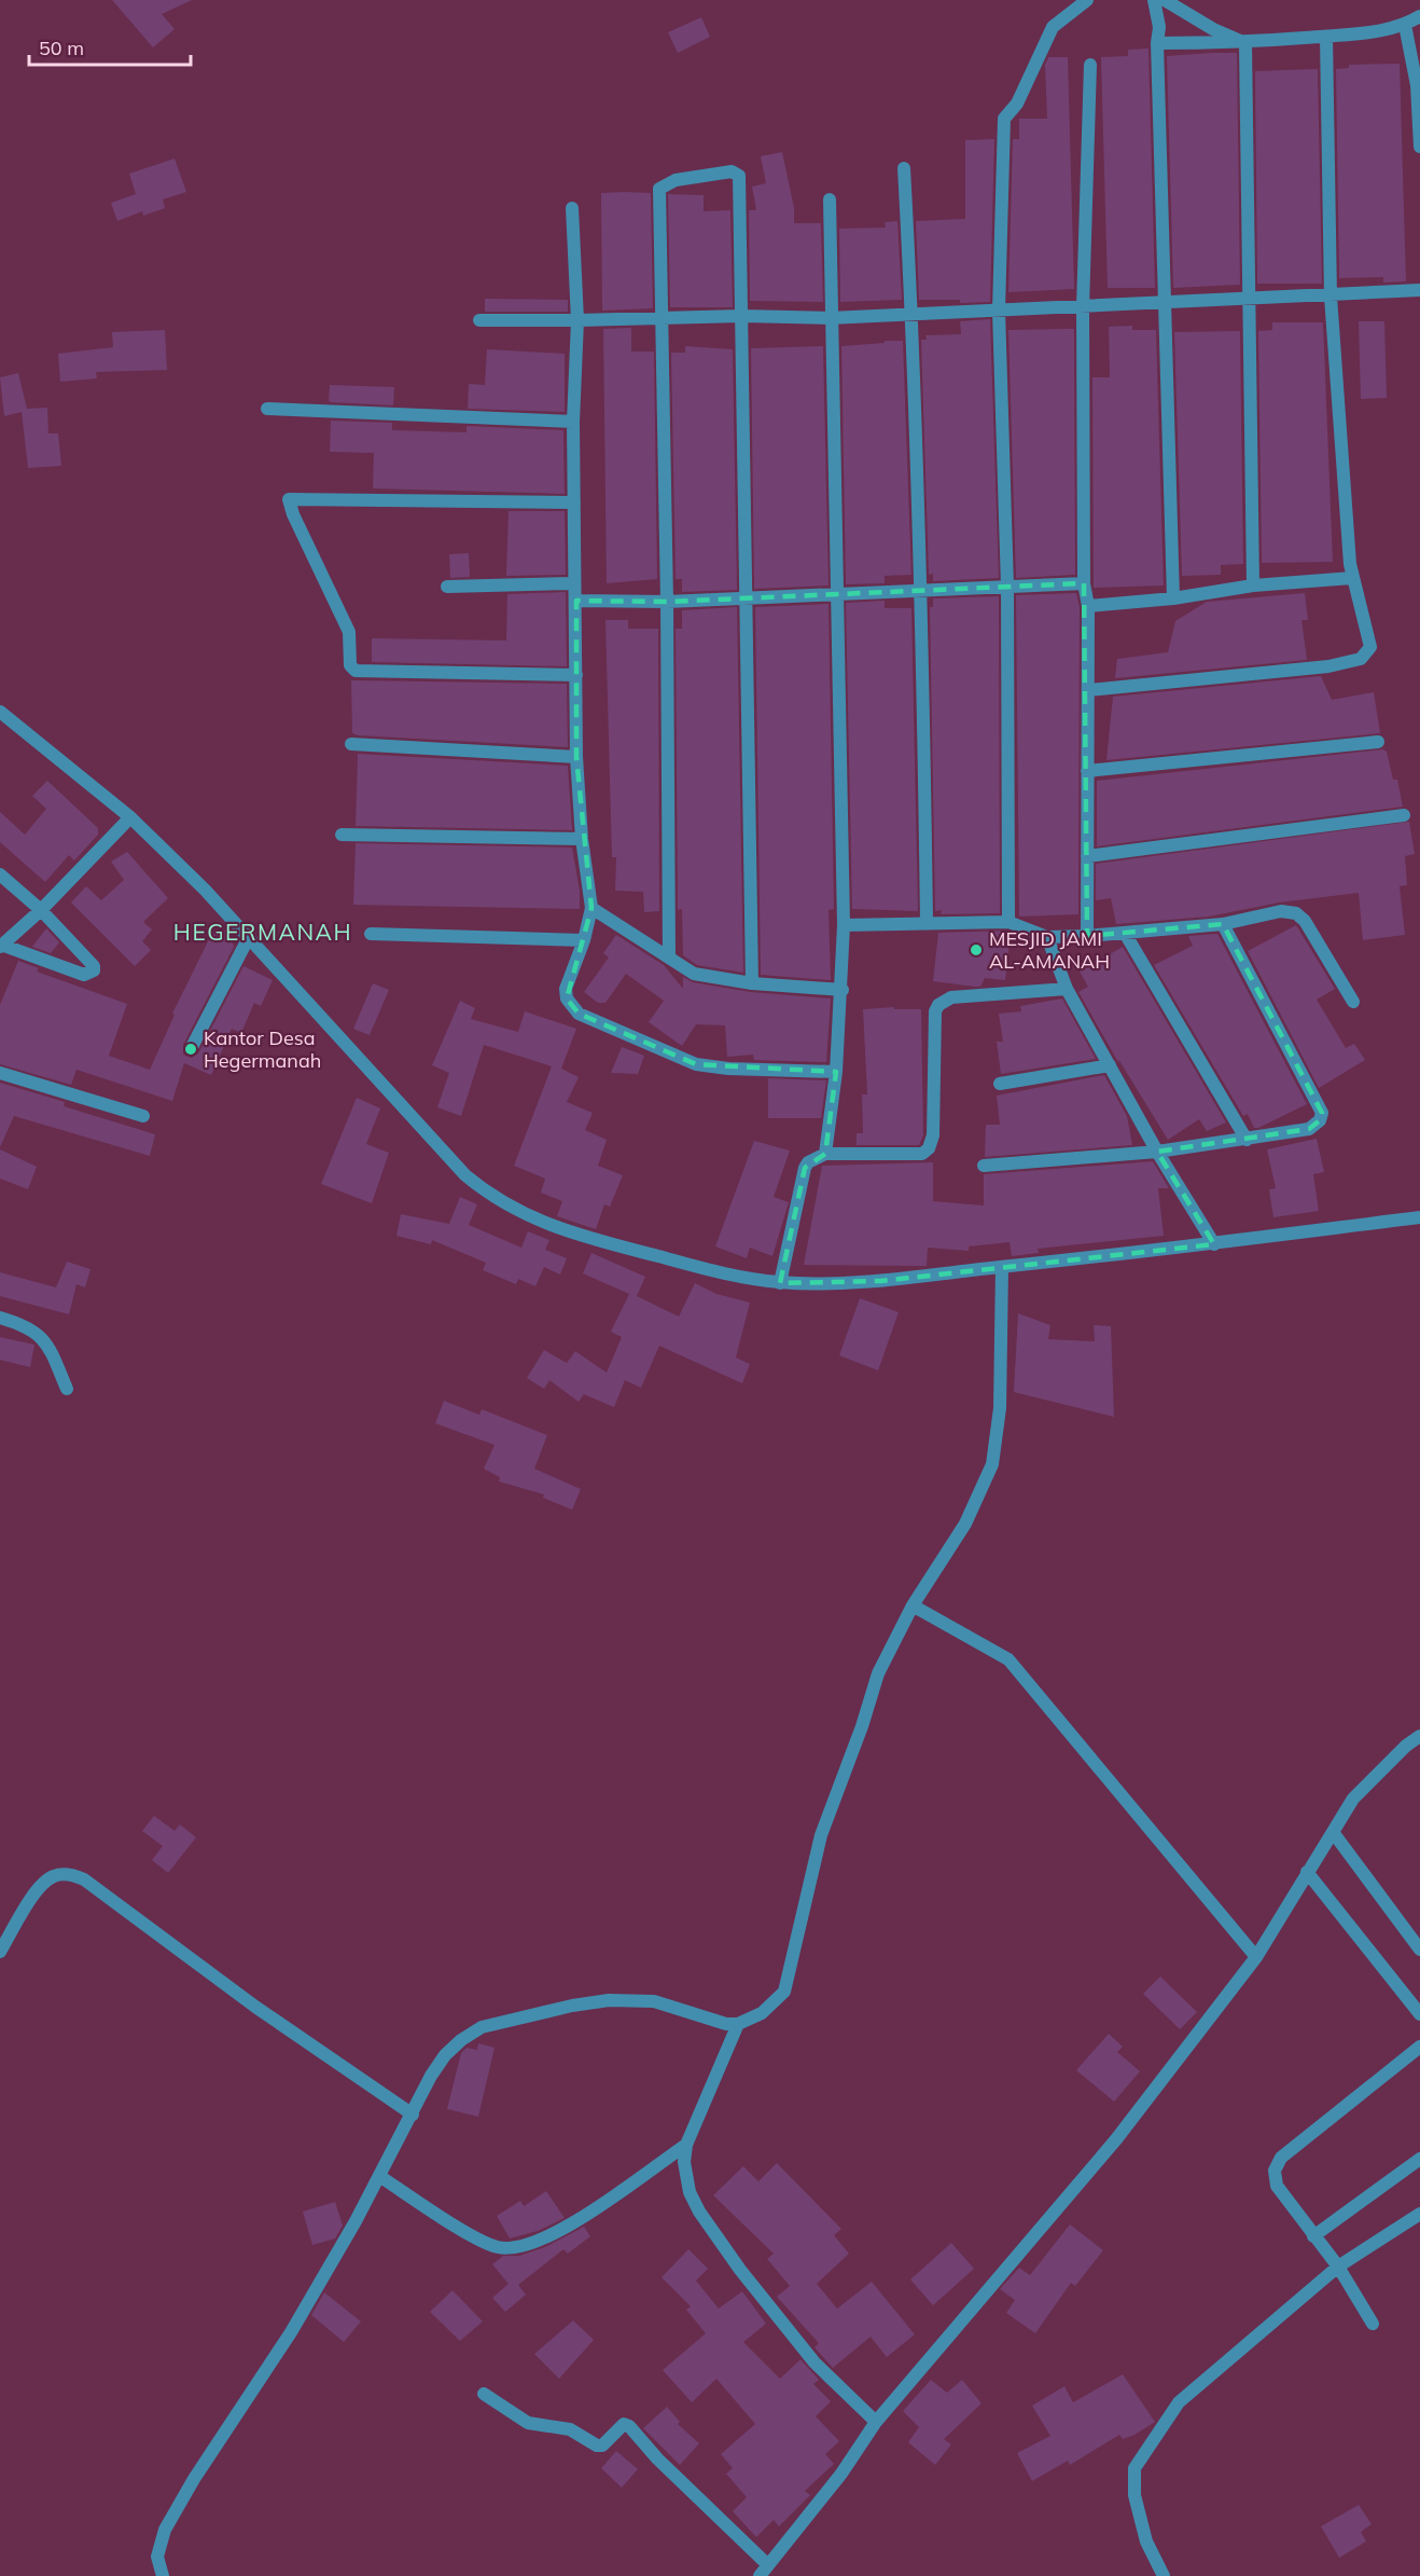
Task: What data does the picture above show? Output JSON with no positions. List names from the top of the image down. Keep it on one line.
{"districts":["HEGERMANAH"],"places":["MESJID JAMI AL-AMANAH","Kantor Desa Hegermanah"],"scale_bar":"50 m"}
